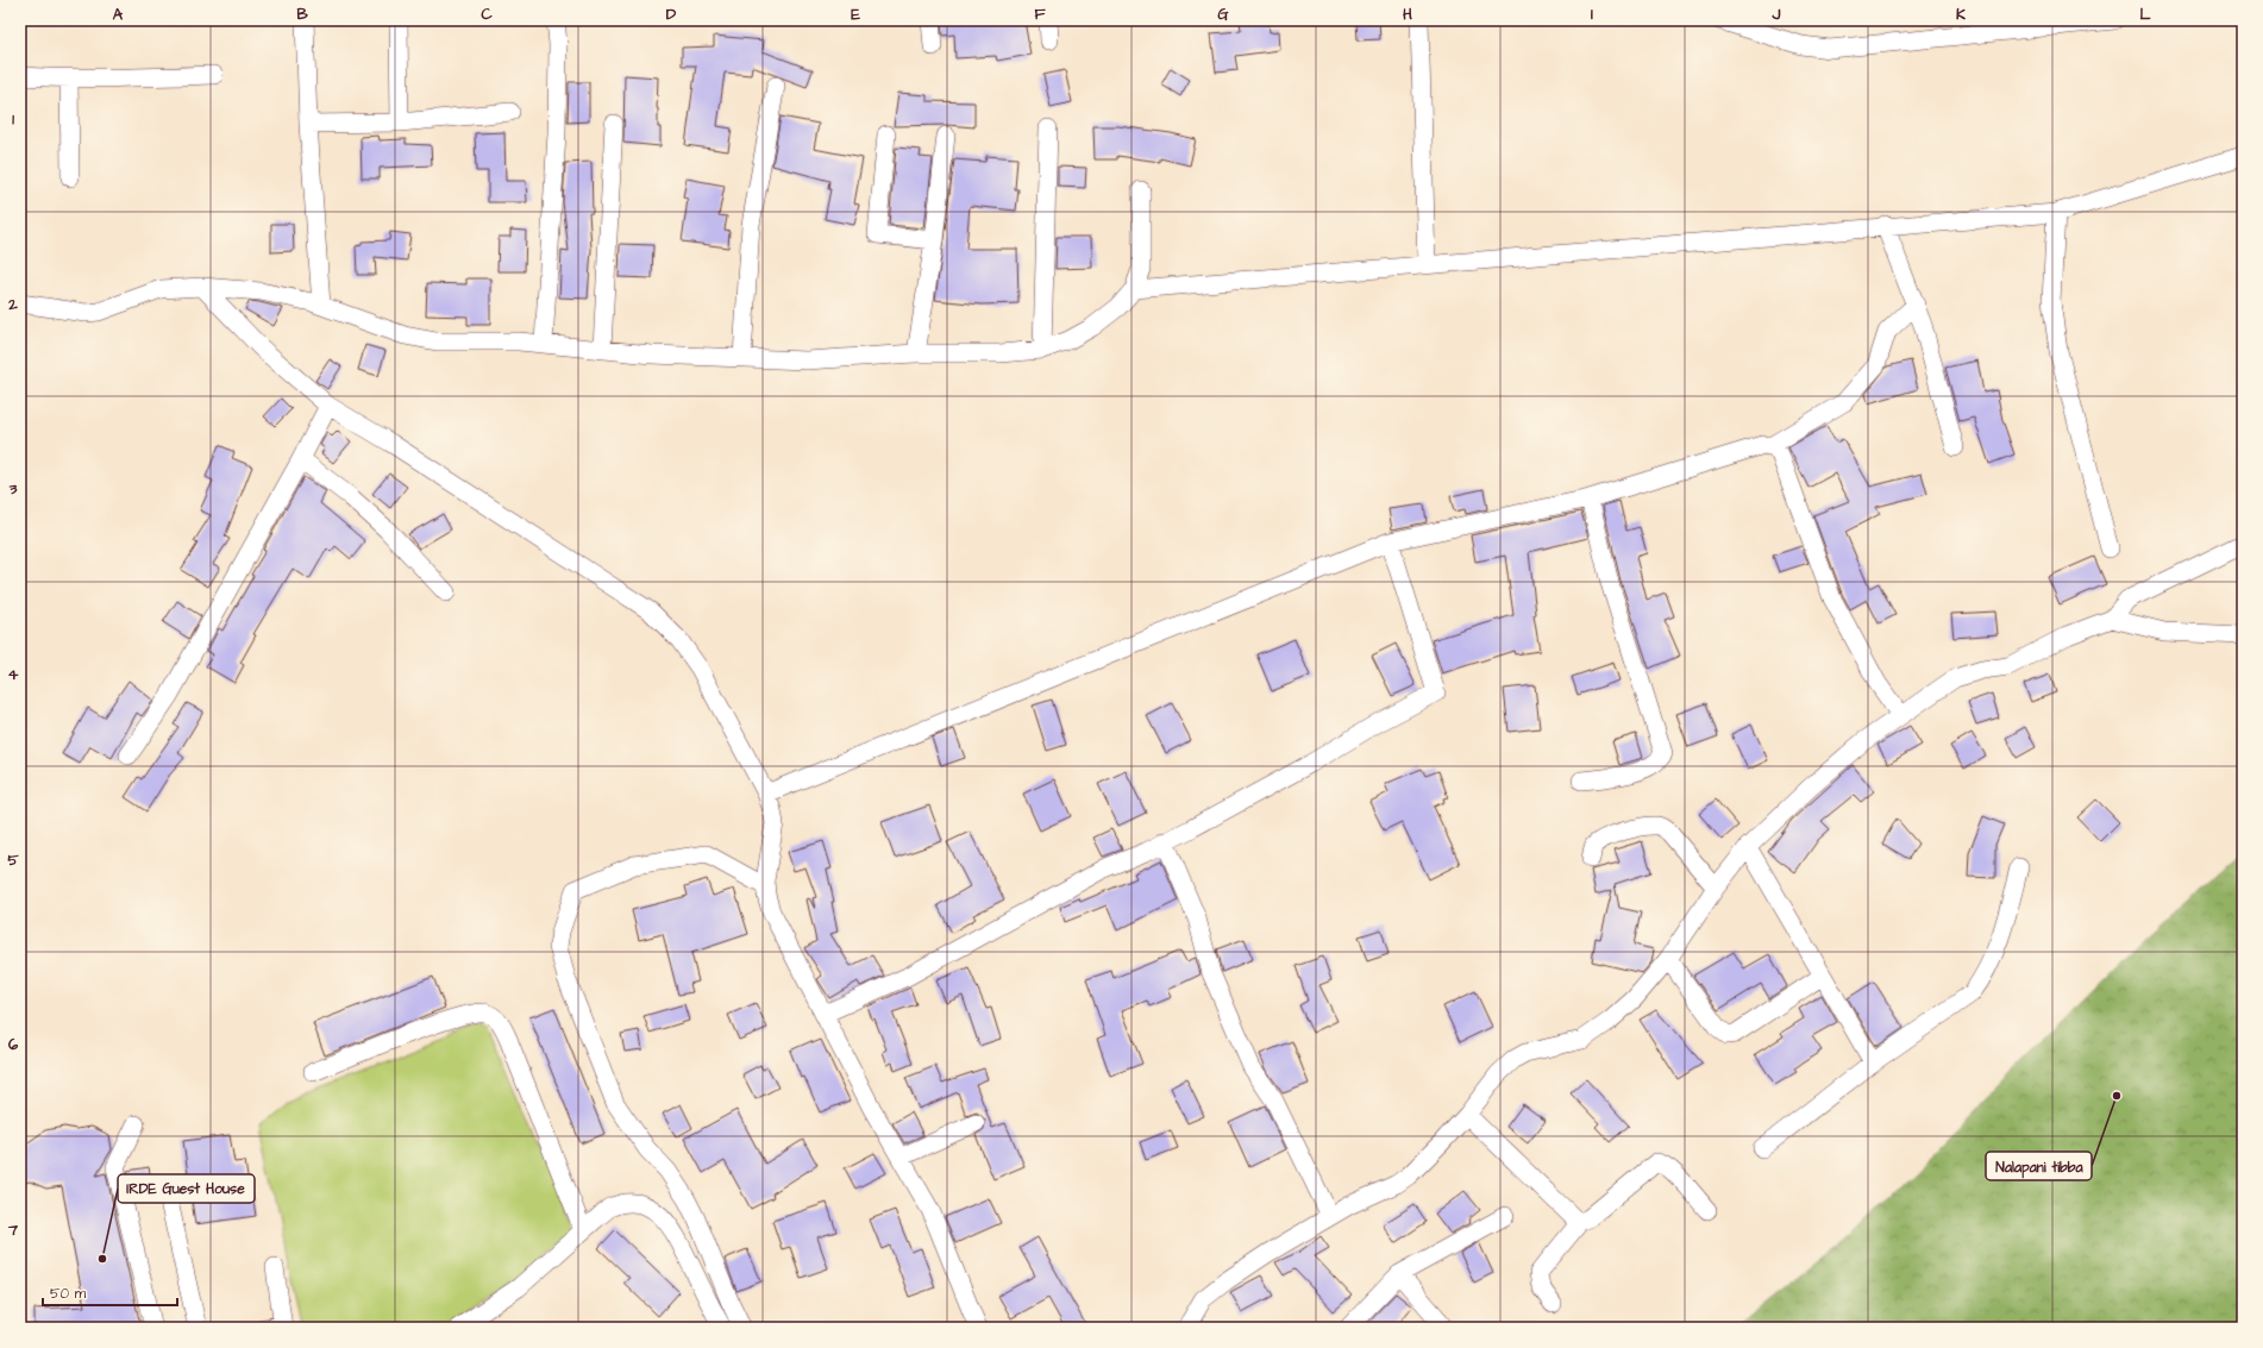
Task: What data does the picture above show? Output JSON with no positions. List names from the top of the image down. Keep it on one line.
{"places":["Nalapani tibba","IRDE Guest House"],"scale_bar":"50 m","grid":{"columns":["A","B","C","D","E","F","G","H","I","J","K","L"],"rows":["1","2","3","4","5","6","7"]}}
